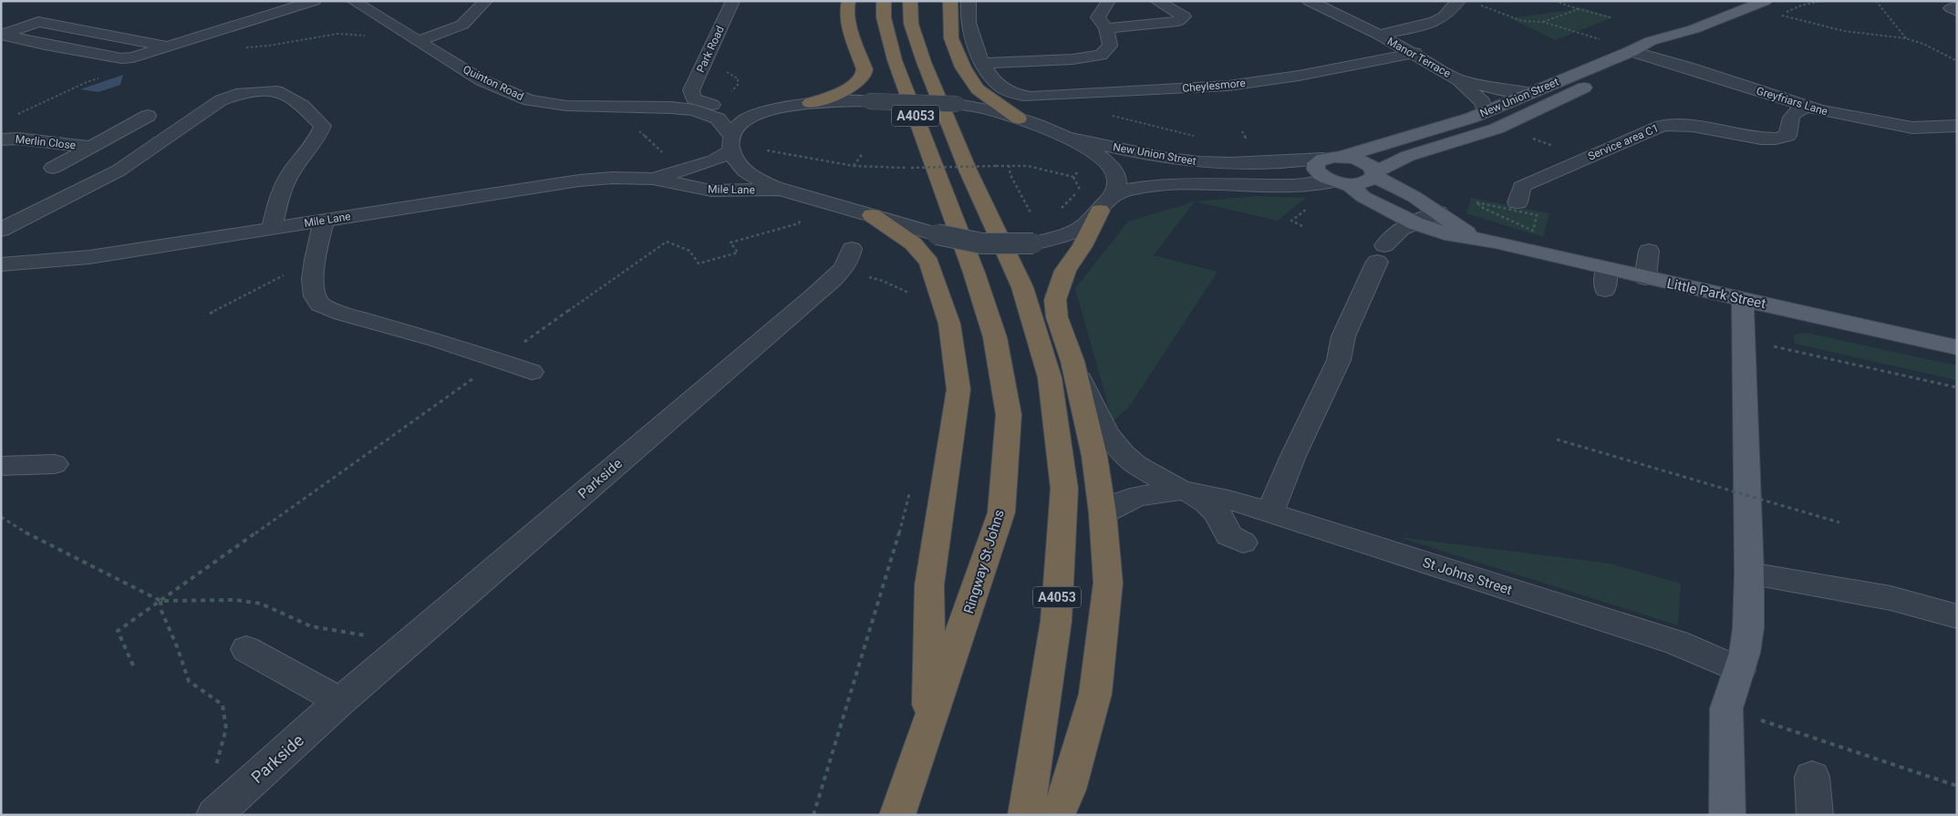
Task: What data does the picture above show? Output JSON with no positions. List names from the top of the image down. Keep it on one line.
{"streets":{"highway":["A4053","Ringway St Johns"],"main road":["New Union Street","Little Park Street"],"street":["Park Road","Manor Terrace","Quinton Road","Cheylesmore","Greyfriars Lane","Merlin Close","Service area C1","Mile Lane","Parkside","St Johns Street"]},"crossings":[["Park Road","Quinton Road"],["Manor Terrace","Cheylesmore"],["Manor Terrace","New Union Street"],["Quinton Road","Mile Lane"],["New Union Street","Greyfriars Lane"],["New Union Street","Little Park Street"],["Greyfriars Lane","Service area C1"]]}
